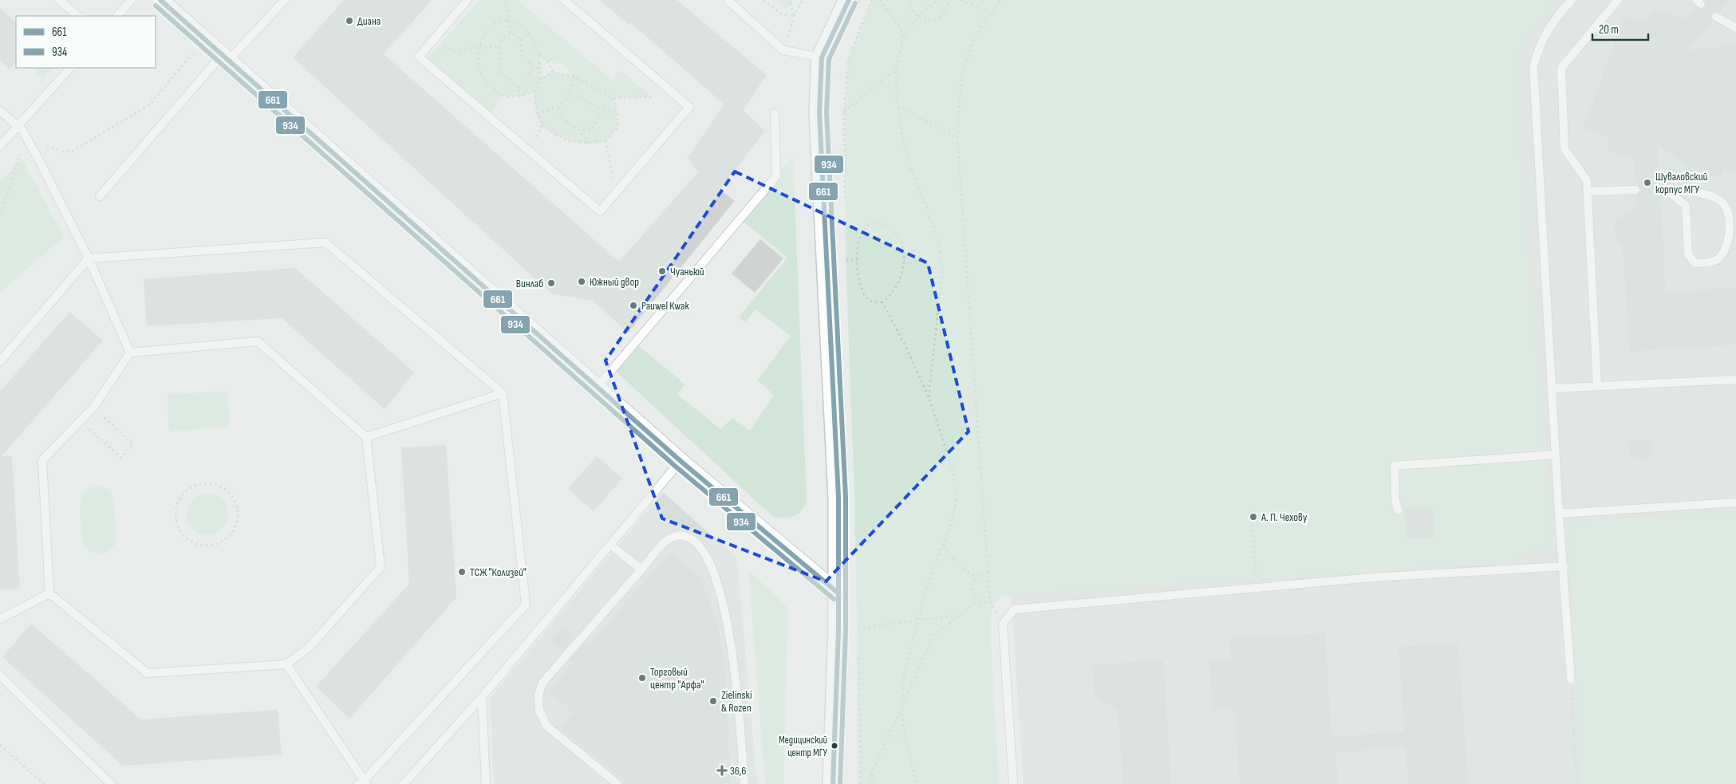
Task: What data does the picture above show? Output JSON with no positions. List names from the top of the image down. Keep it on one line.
{"places":{"other":["Диана","Шуваловский корпус МГУ","Чуаньюй","Южный двор","Винлаб","Pauwel Kwak","А. П. Чехову","ТСЖ \"Колизей\"","Торговый центр \"Арфа\"","Zielinski & Rozen","Медицинский центр МГУ"],"health":["36,6"]},"lines":["transit line 661","transit line 934"],"legend":["661","934"],"scale_bar":"20 m"}
